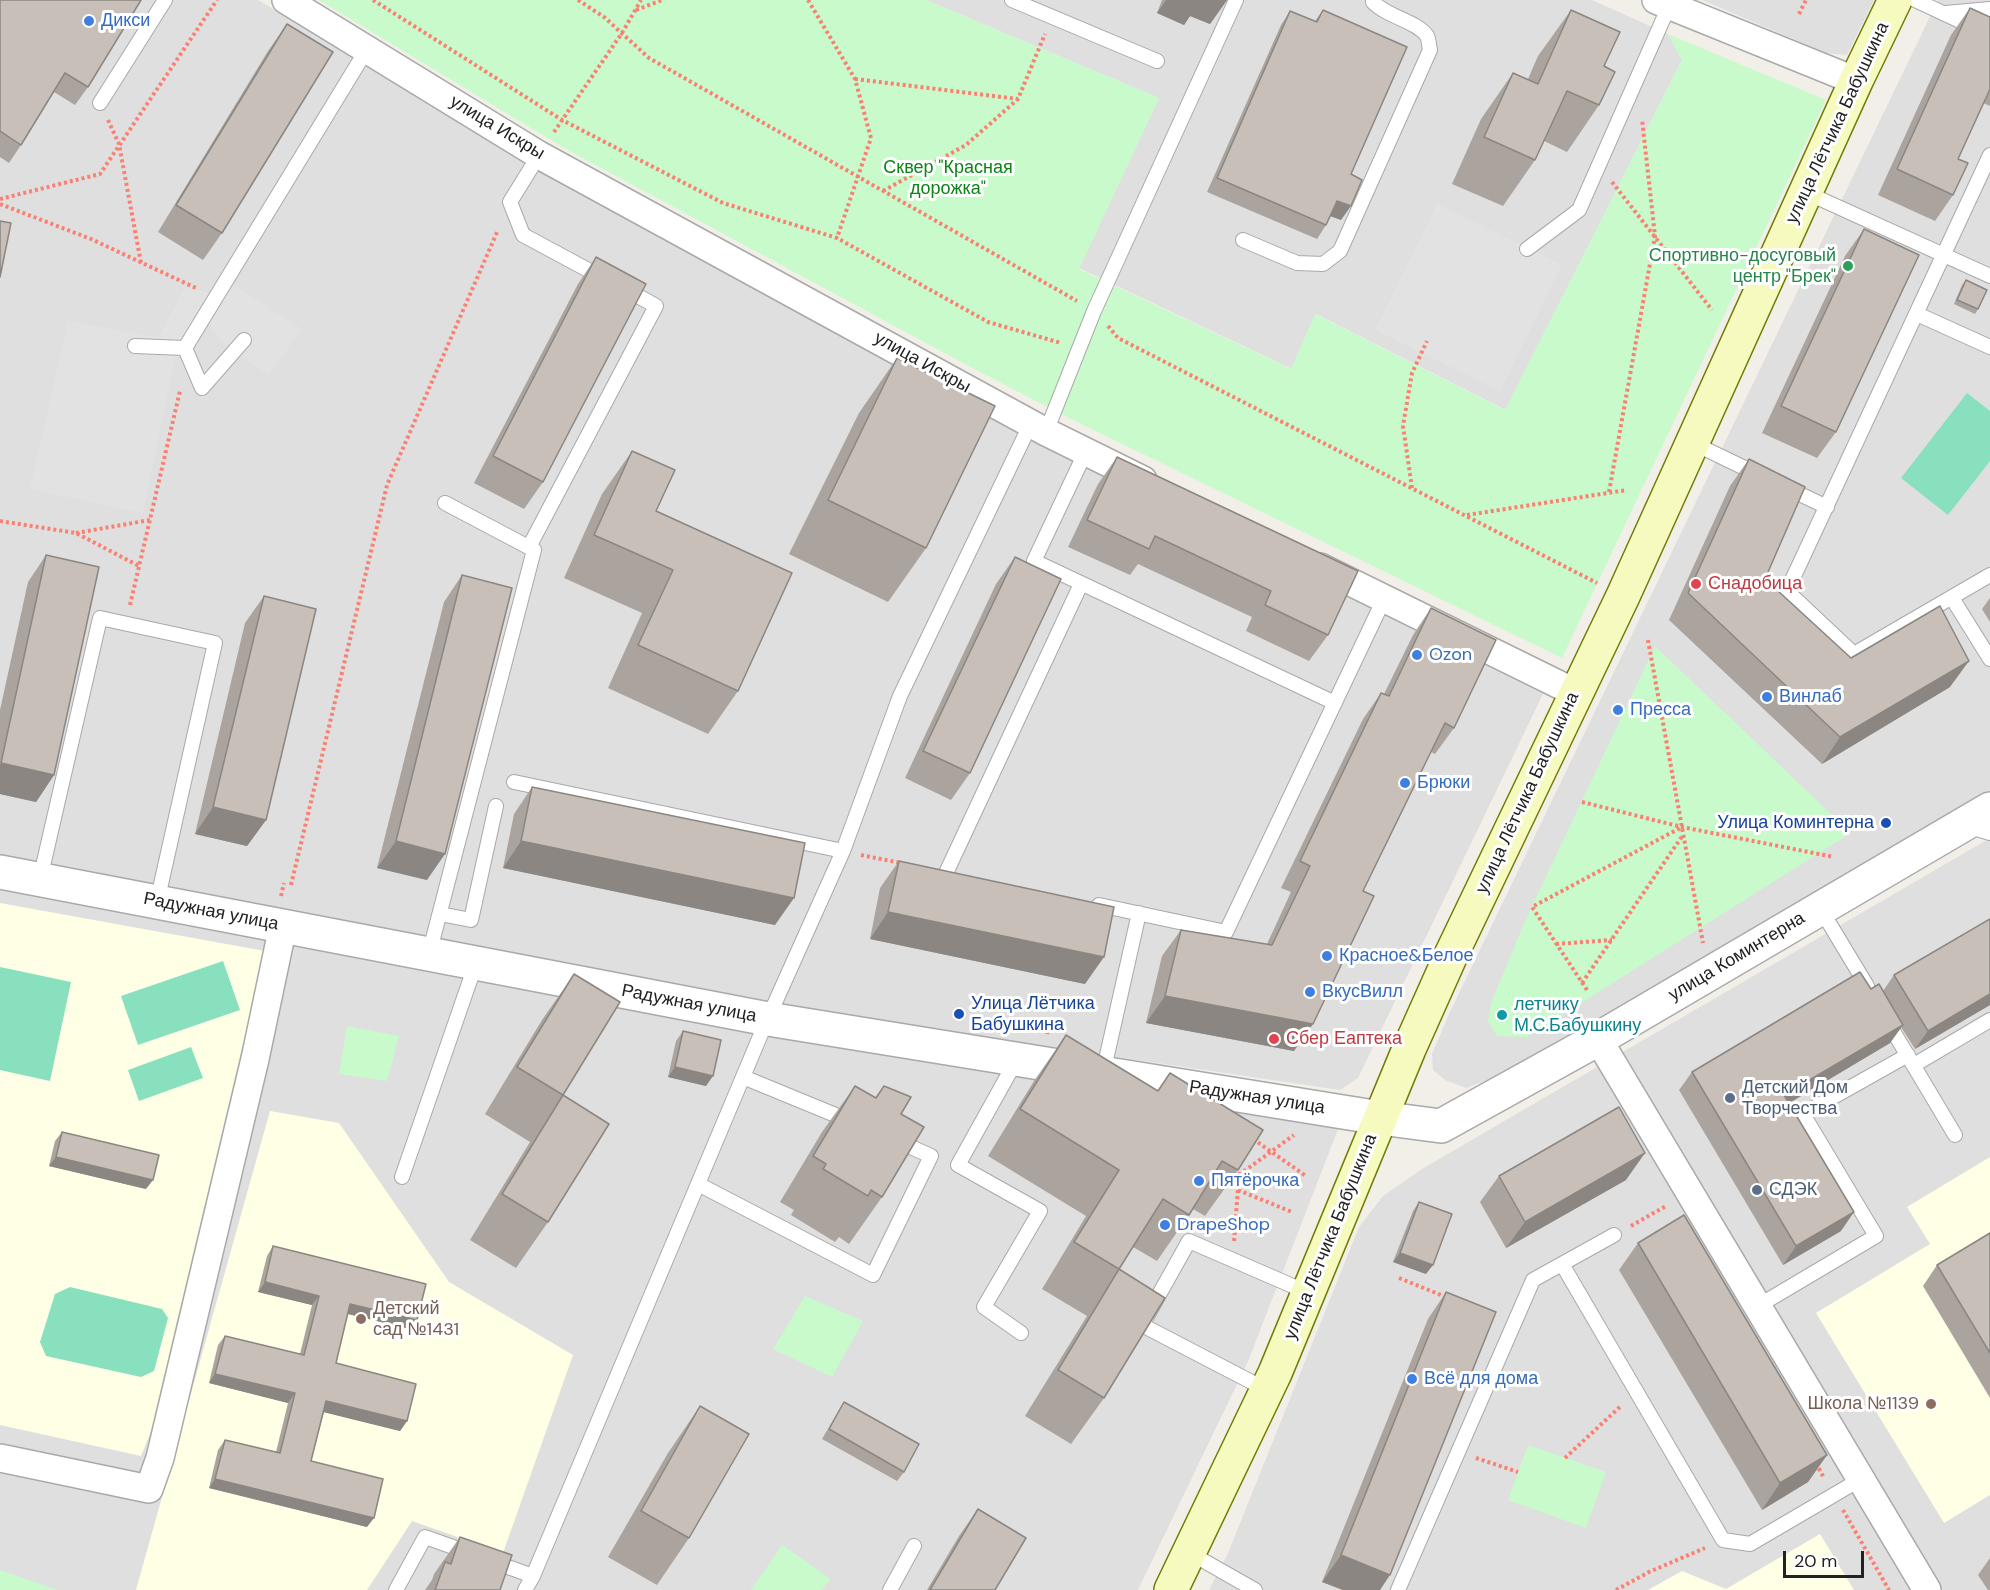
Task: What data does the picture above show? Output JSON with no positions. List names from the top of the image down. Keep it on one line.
{"streets":{"main road":["улица Лётчика Бабушкина"],"street":["улица Искры","Радужная улица","улица Коминтерна"]},"crossings":[["улица Лётчика Бабушкина","Радужная улица"],["улица Лётчика Бабушкина","улица Коминтерна"],["Радужная улица","улица Коминтерна"]],"parks":["Сквер \"Красная дорожка\""],"places":["Дикси","Спортивно-досуговый центр \"Брек\"","Снадобица","Ozon","Винлаб","Пресса","Брюки","Улица Коминтерна","Красное&Белое","ВкусВилл","Улица Лётчика Бабушкина","летчику М.С.Бабушкину","Сбер Еаптека","Детский Дом Творчества","Пятёрочка","СДЭК","DrapeShop","Детский сад №1431","Всё для дома","Школа №1139"],"scale_bar":"20 m"}
